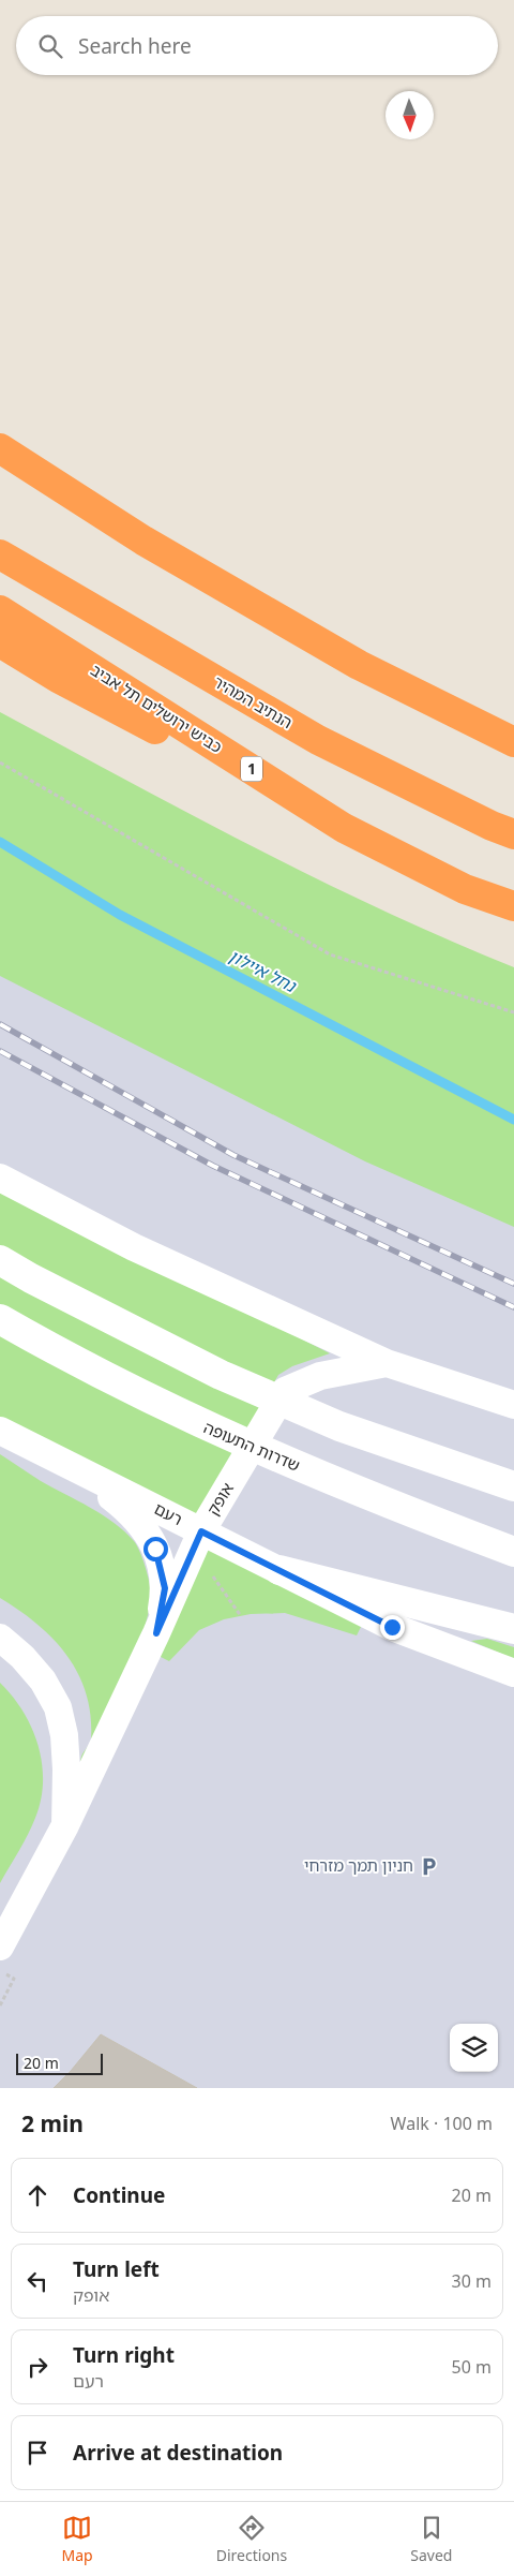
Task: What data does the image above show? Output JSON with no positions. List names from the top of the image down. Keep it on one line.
{"streets":{"highway":["הנתיב המהיר","כביש ירושלים תל אביב","1"],"main road":["שדרות התעופה"],"street":["אופק","רעם"]},"crossings":[["אופק","רעם"]],"water":["נחל איילון"],"places":{"parking":["חניון תמך מזרחי"]},"scale_bar":"20 m","north":"bottom","page":{"search":"Search here","scale":"20 m","heading":["2 min","Walk · 100 m"],"list":[["Continue","20 m"],["Turn left","אופק","30 m"],["Turn right","רעם","50 m"],"Arrive at destination"],"nav":["Map","Directions","Saved"]}}
